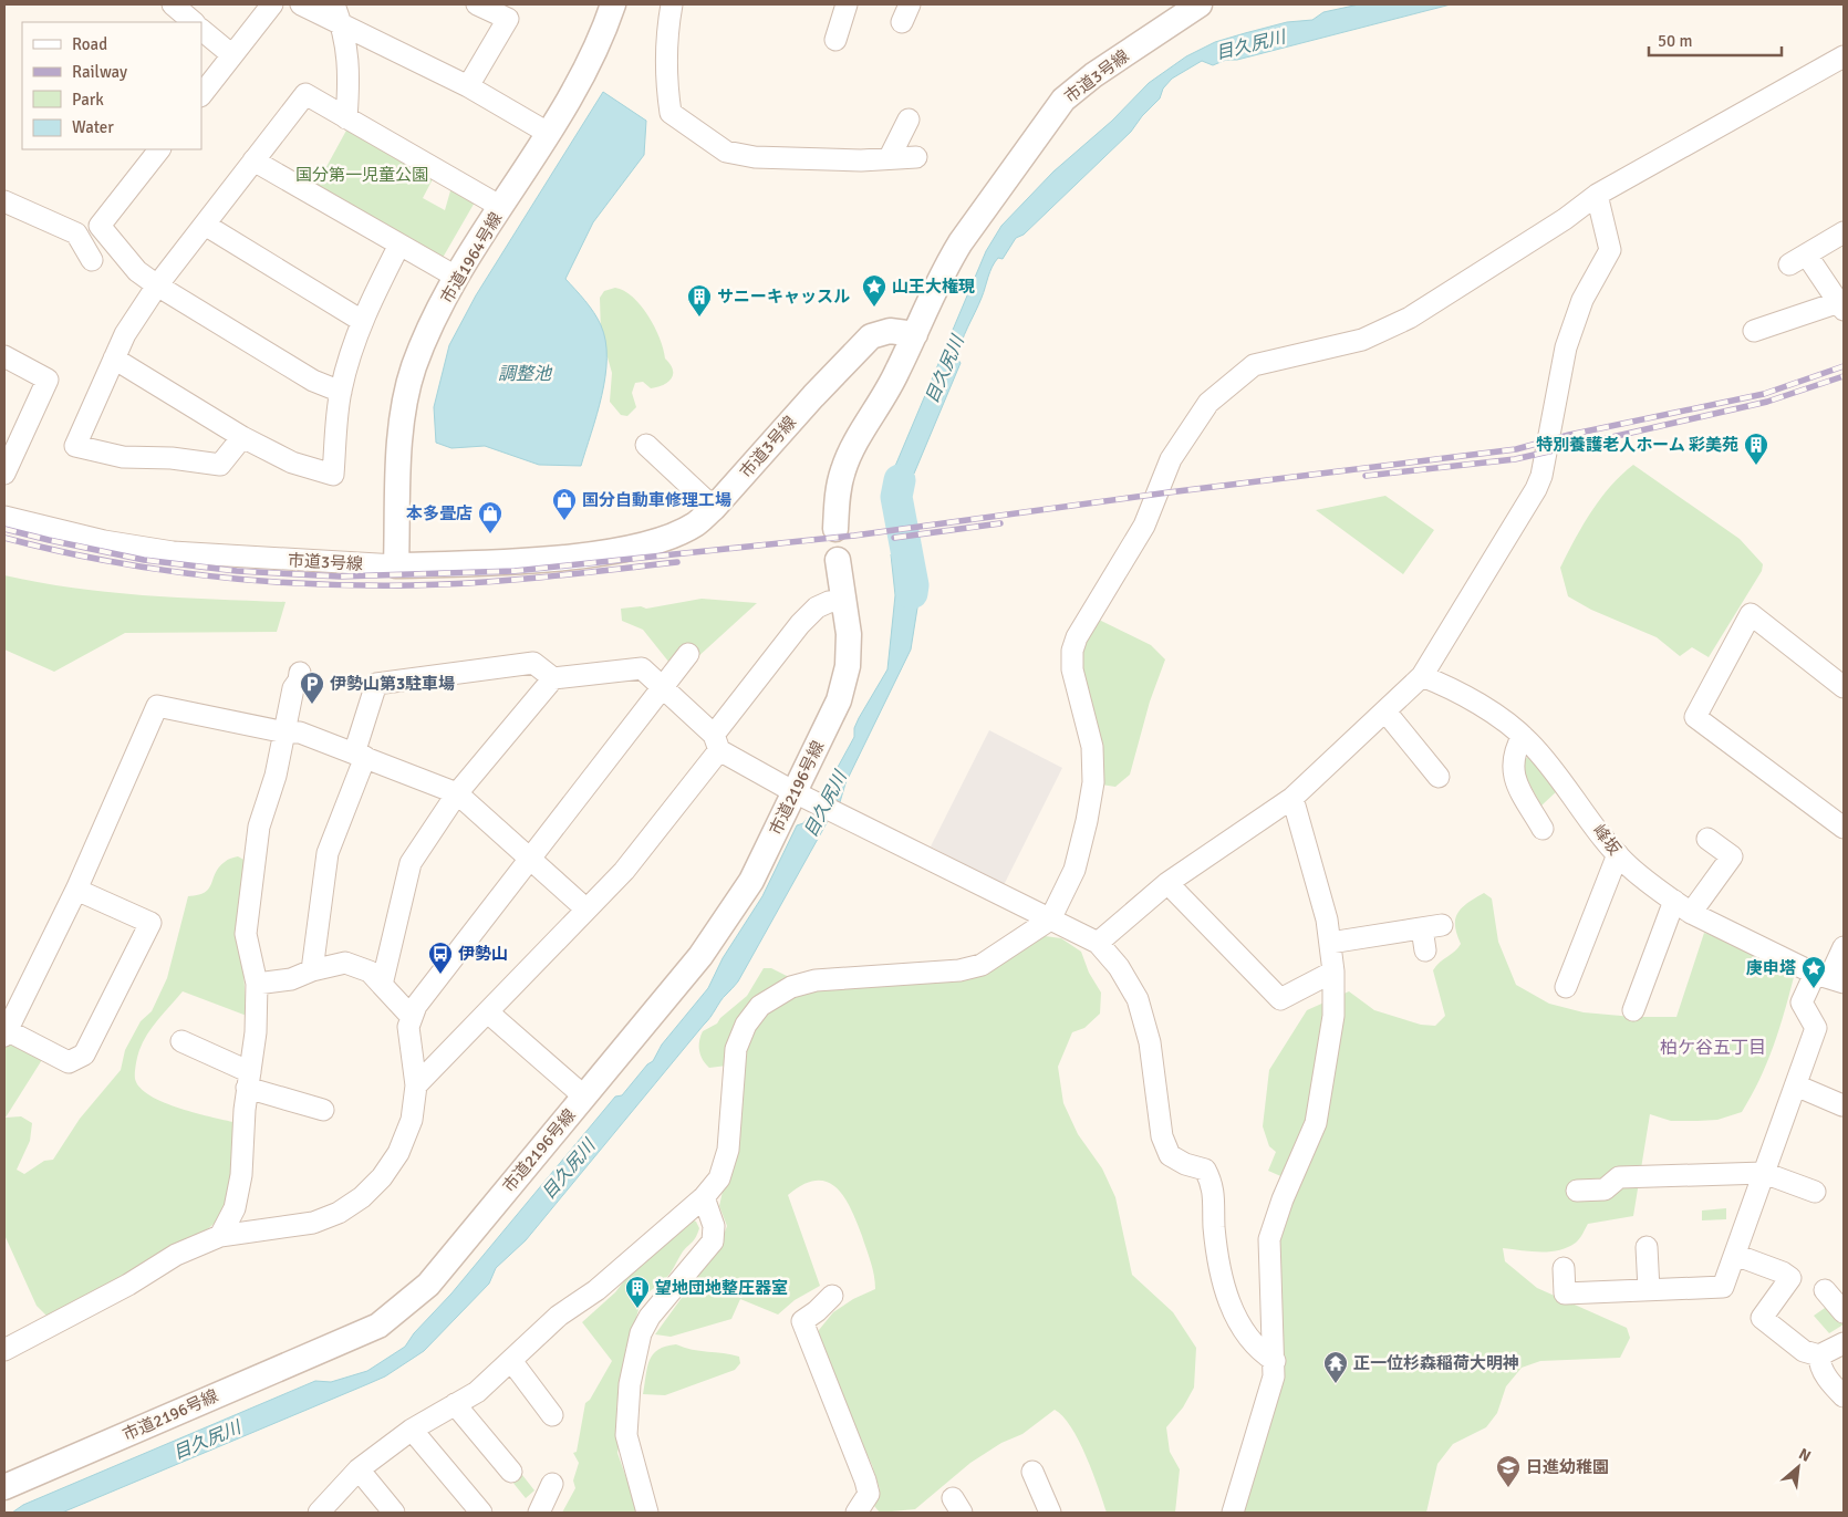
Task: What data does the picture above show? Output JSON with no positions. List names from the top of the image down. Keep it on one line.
{"streets":{"street":["市道3号線","市道1964号線","市道2196号線","峰坂"]},"crossings":[["市道3号線","市道1964号線"]],"districts":["柏ケ谷五丁目"],"water":["目久尻川","調整池"],"parks":["国分第一児童公園"],"places":{"place":["山王大権現","庚申塔"],"building":["サニーキャッスル","特別養護老人ホーム 彩美苑","望地団地整圧器室"],"shop":["国分自動車修理工場","本多畳店"],"parking":["伊勢山第3駐車場"],"bus stop":["伊勢山"],"temple":["正一位杉森稲荷大明神"],"school or university":["日進幼稚園"]},"legend":["Road","Railway","Park","Water"],"scale_bar":"50 m","north":"top right"}
